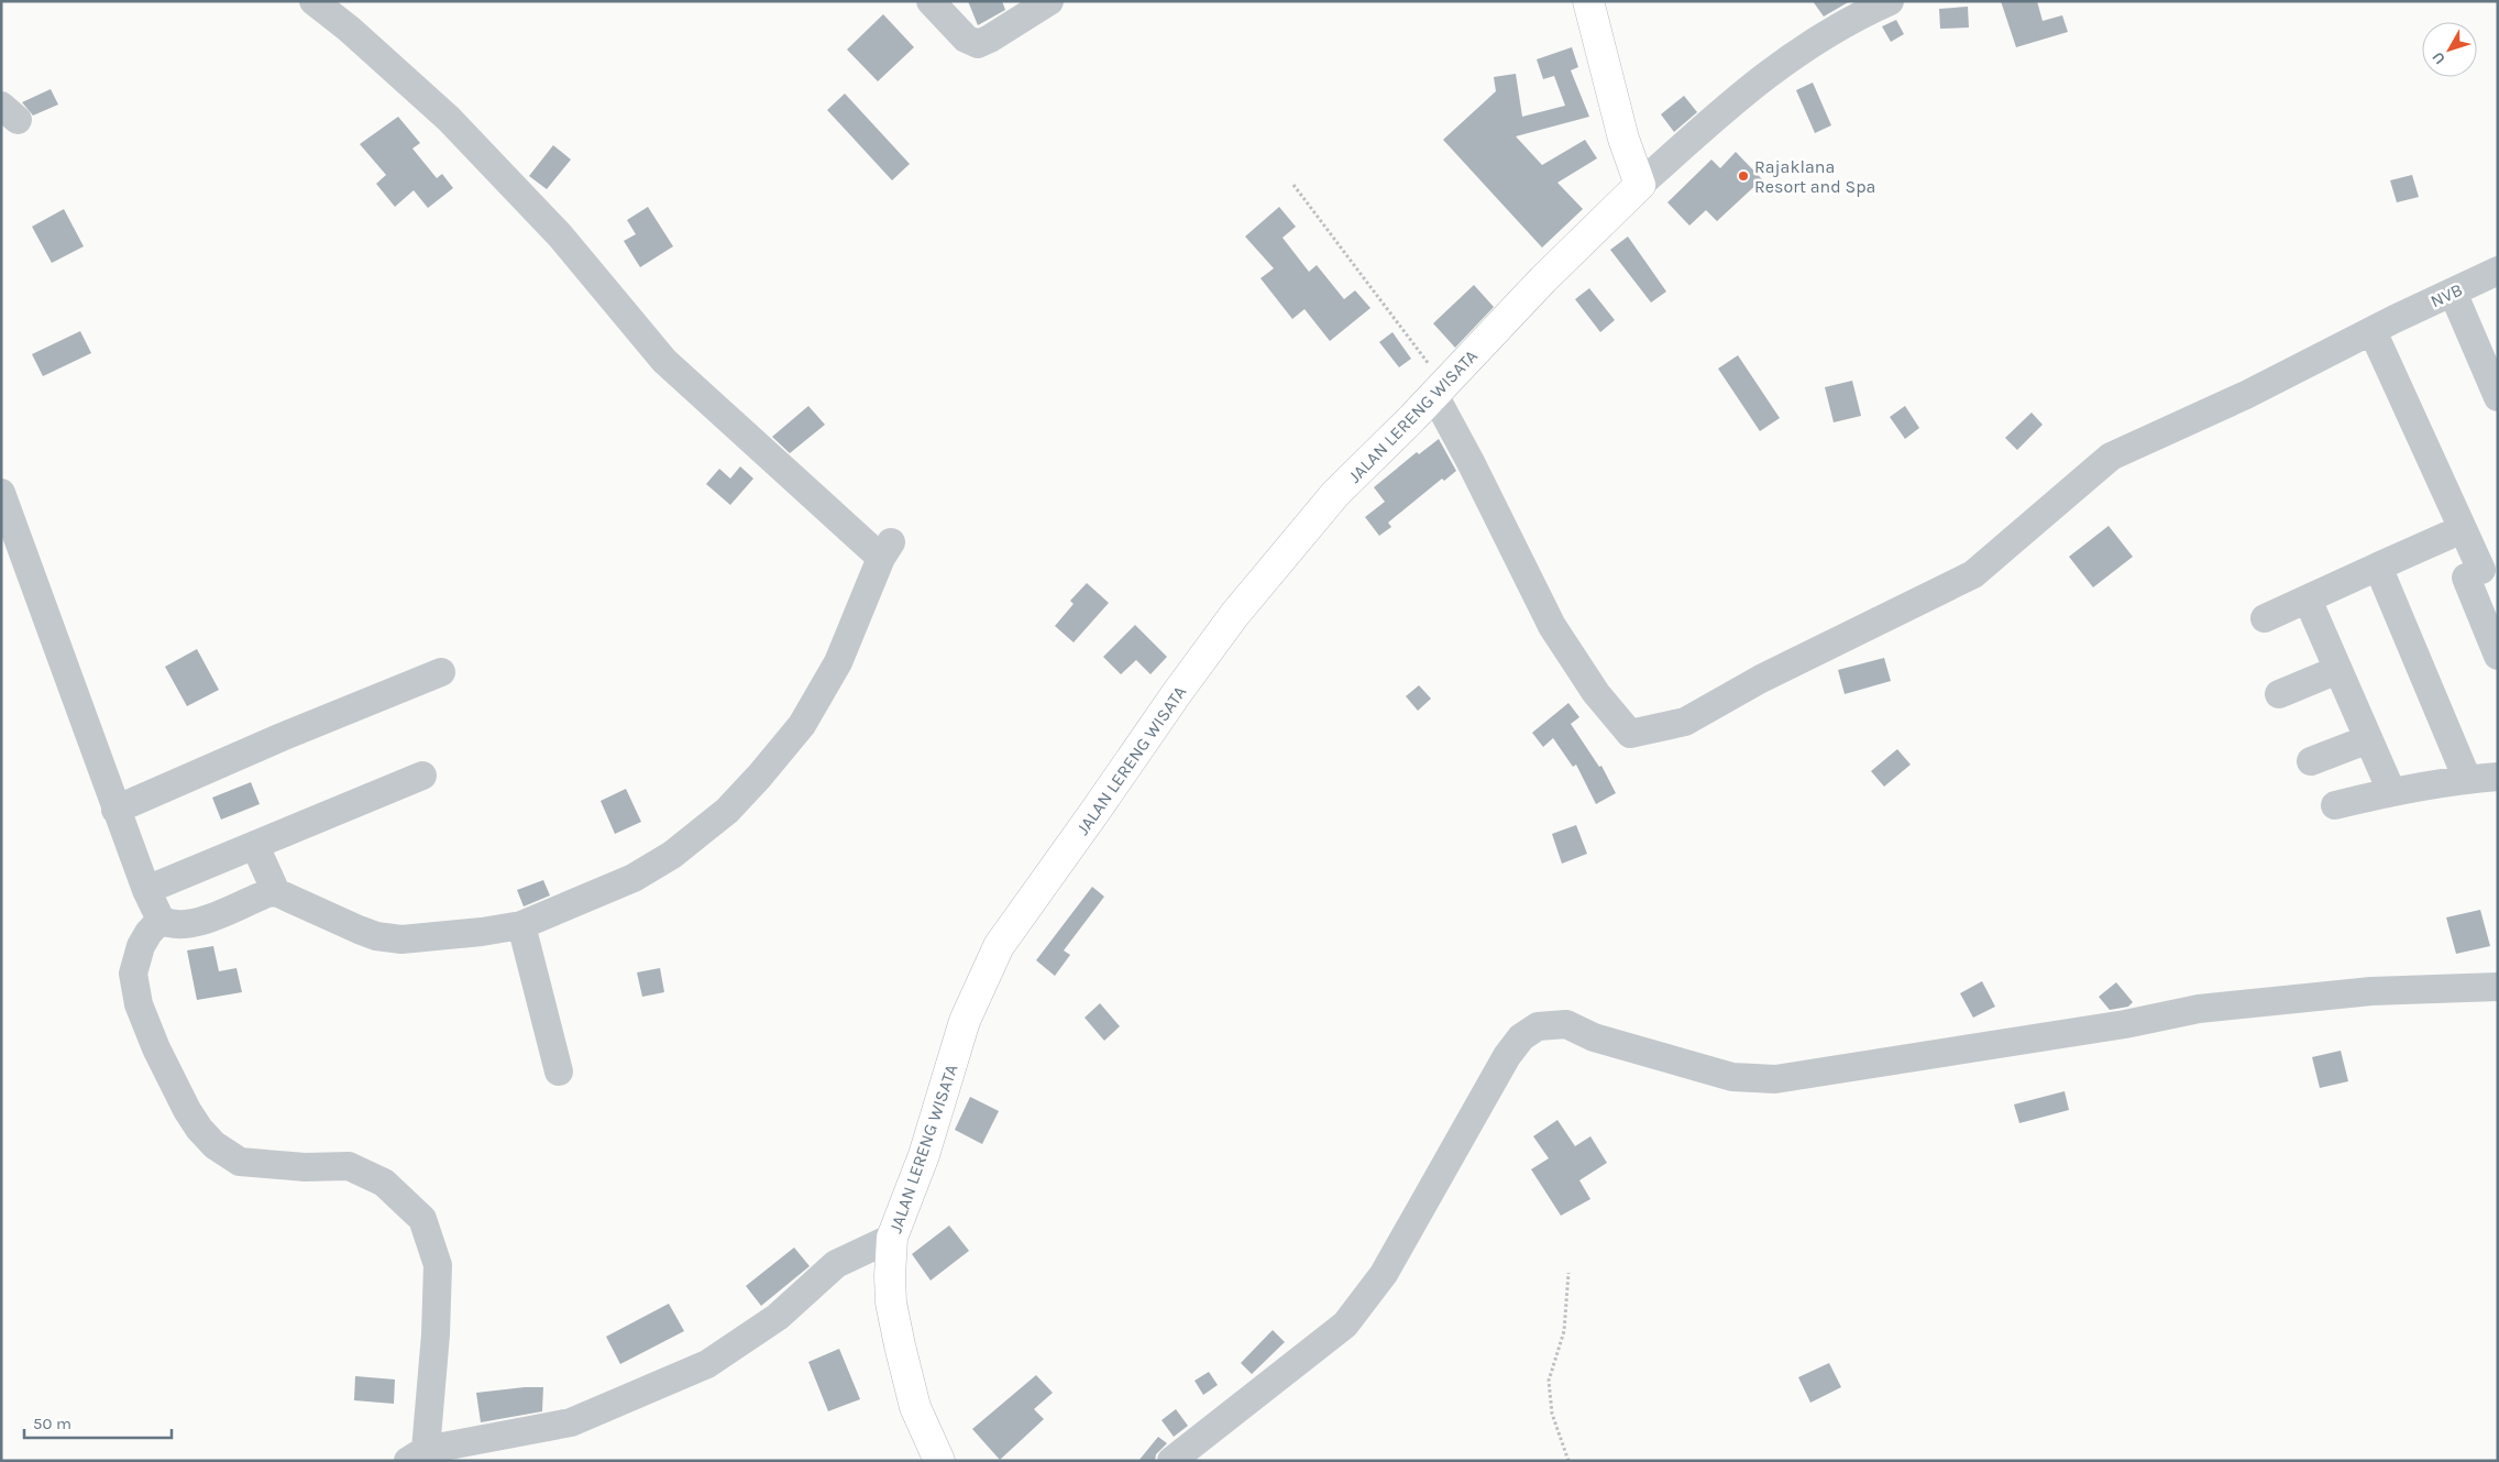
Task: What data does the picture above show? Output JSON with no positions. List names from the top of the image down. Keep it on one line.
{"streets":{"main road":["JALAN LERENG WISATA"],"street":["NVB"]},"crossings":[["NVB","JALAN LERENG WISATA"]],"places":["Rajaklana Resort and Spa"],"scale_bar":"50 m","north":"bottom left"}
